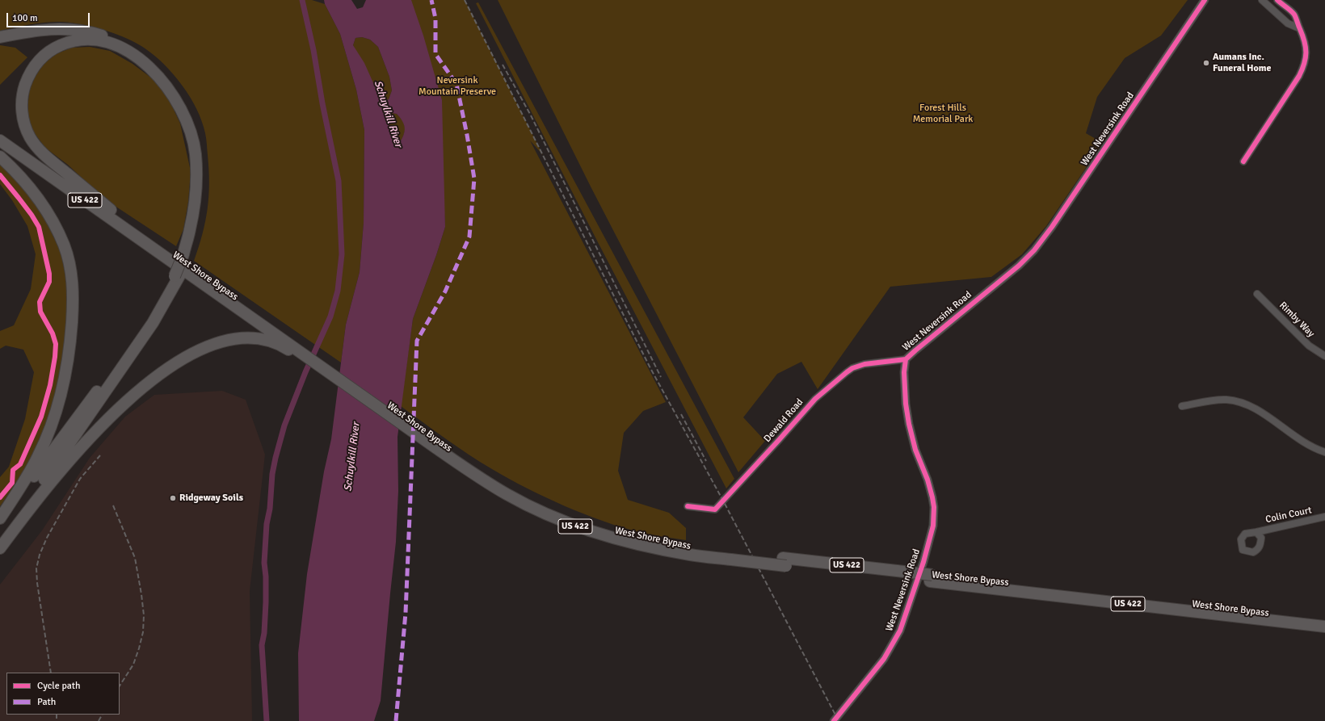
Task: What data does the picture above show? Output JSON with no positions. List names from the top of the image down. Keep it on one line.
{"streets":{"highway":["US 422","West Shore Bypass"],"street":["West Neversink Road","Rimby Way","Dewald Road","Colin Court"]},"crossings":[["West Neversink Road","Dewald Road"]],"water":["Schuylkill River"],"parks":["Neversink Mountain Preserve","Forest Hills Memorial Park"],"places":["Aumans Inc. Funeral Home","Ridgeway Soils"],"legend":["Cycle path","Path"],"scale_bar":"100 m"}
